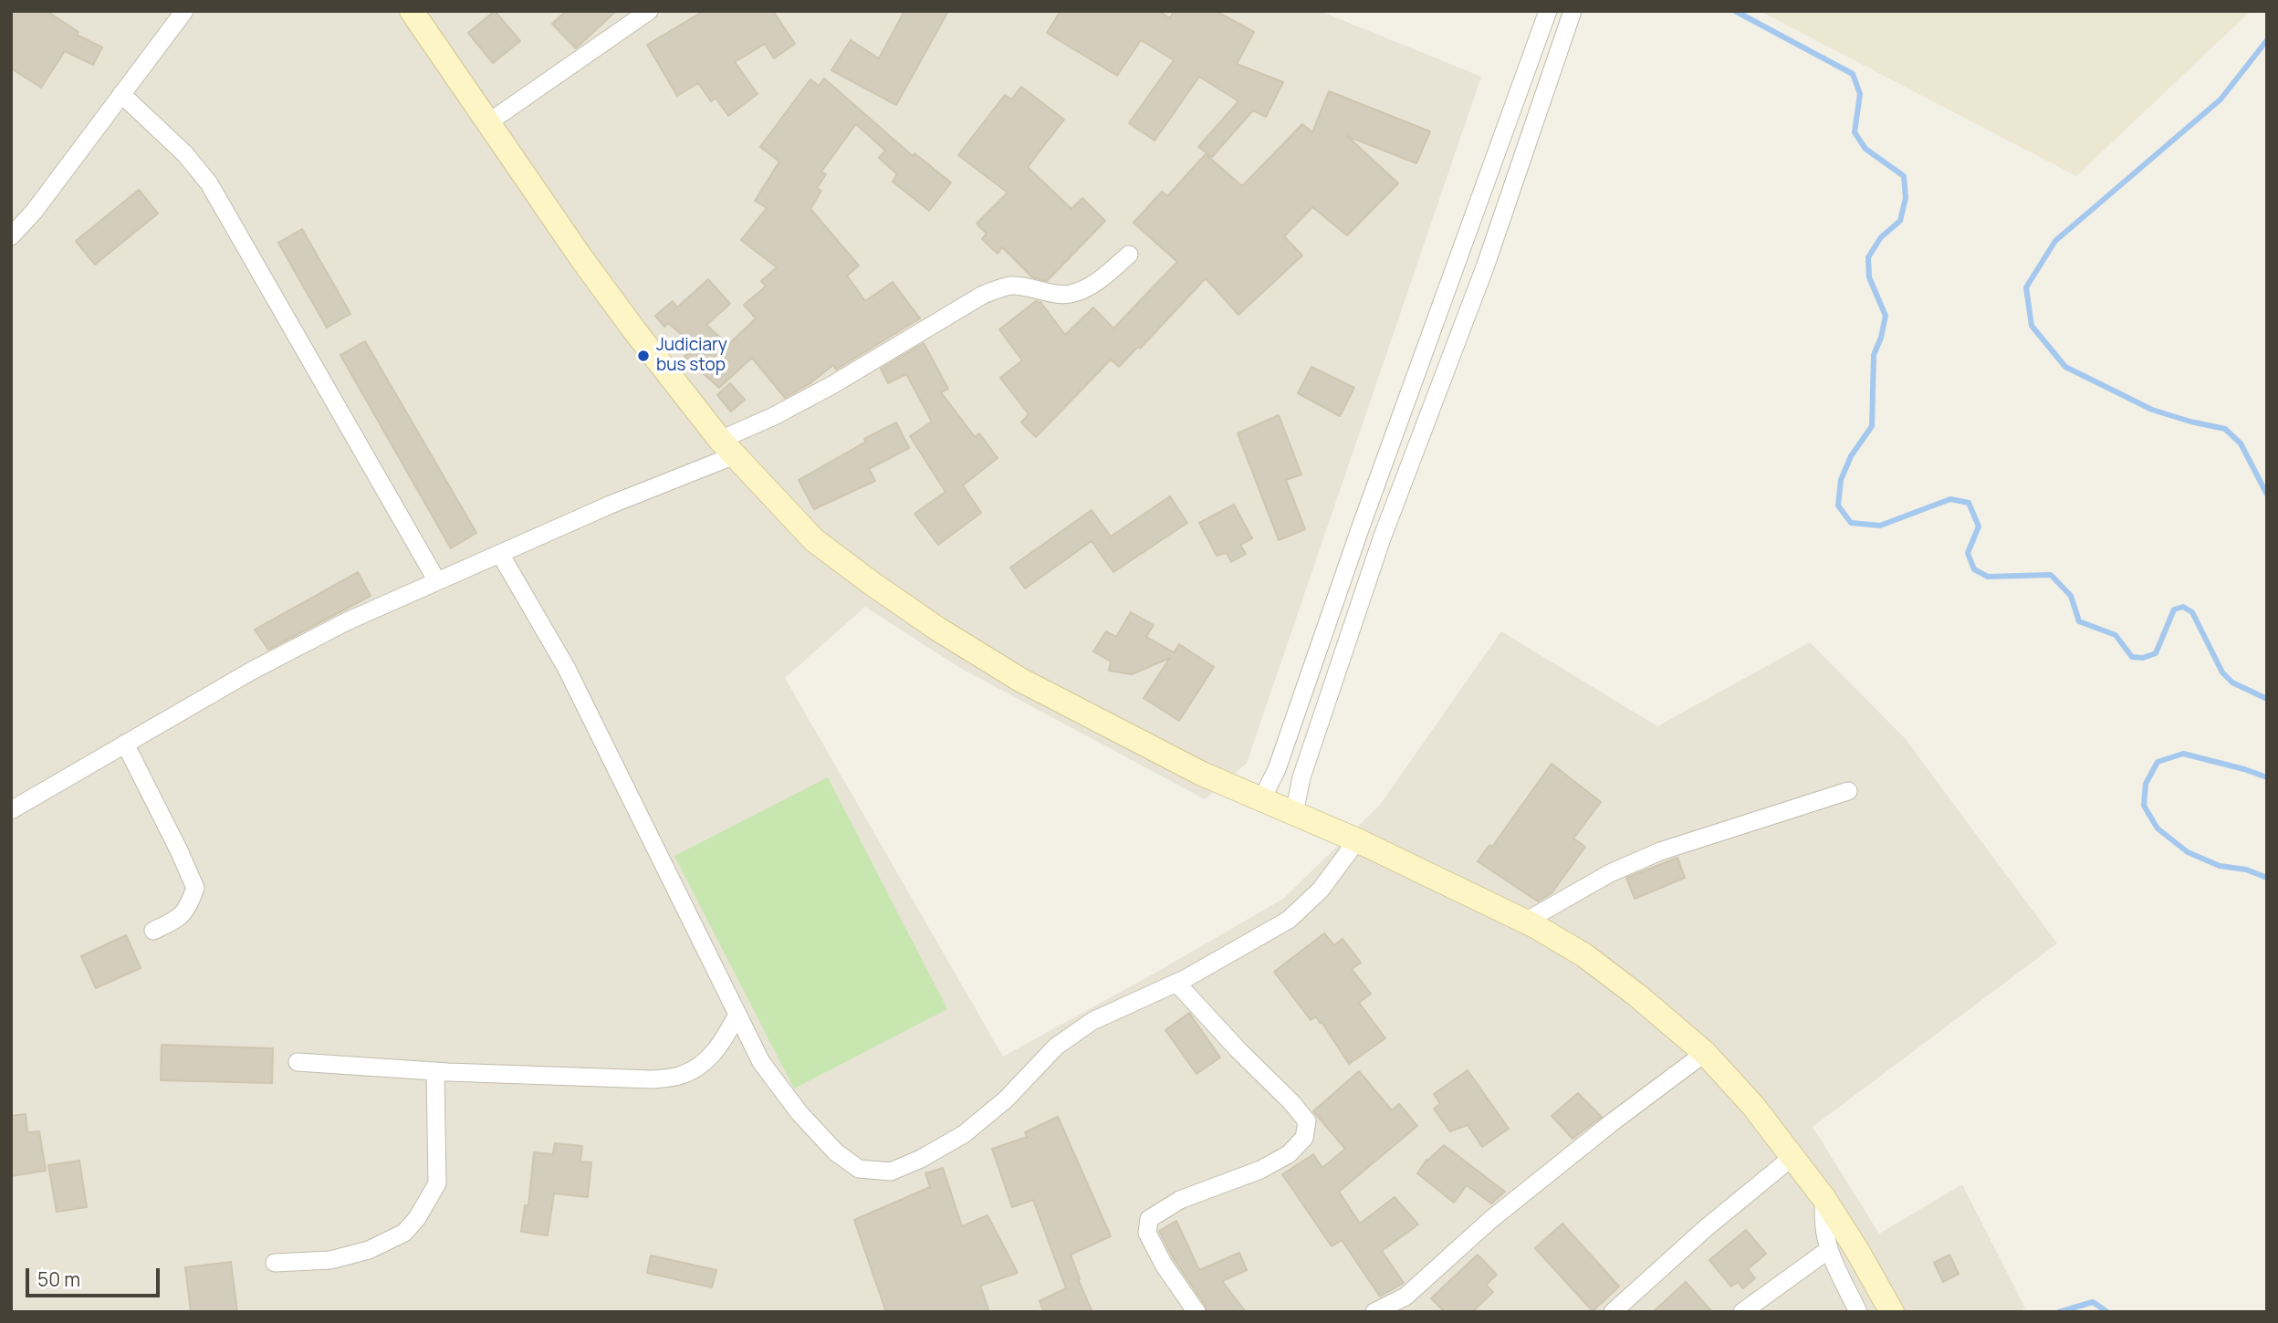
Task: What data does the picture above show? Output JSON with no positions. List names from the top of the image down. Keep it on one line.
{"places":["Judiciary bus stop"],"scale_bar":"50 m"}
